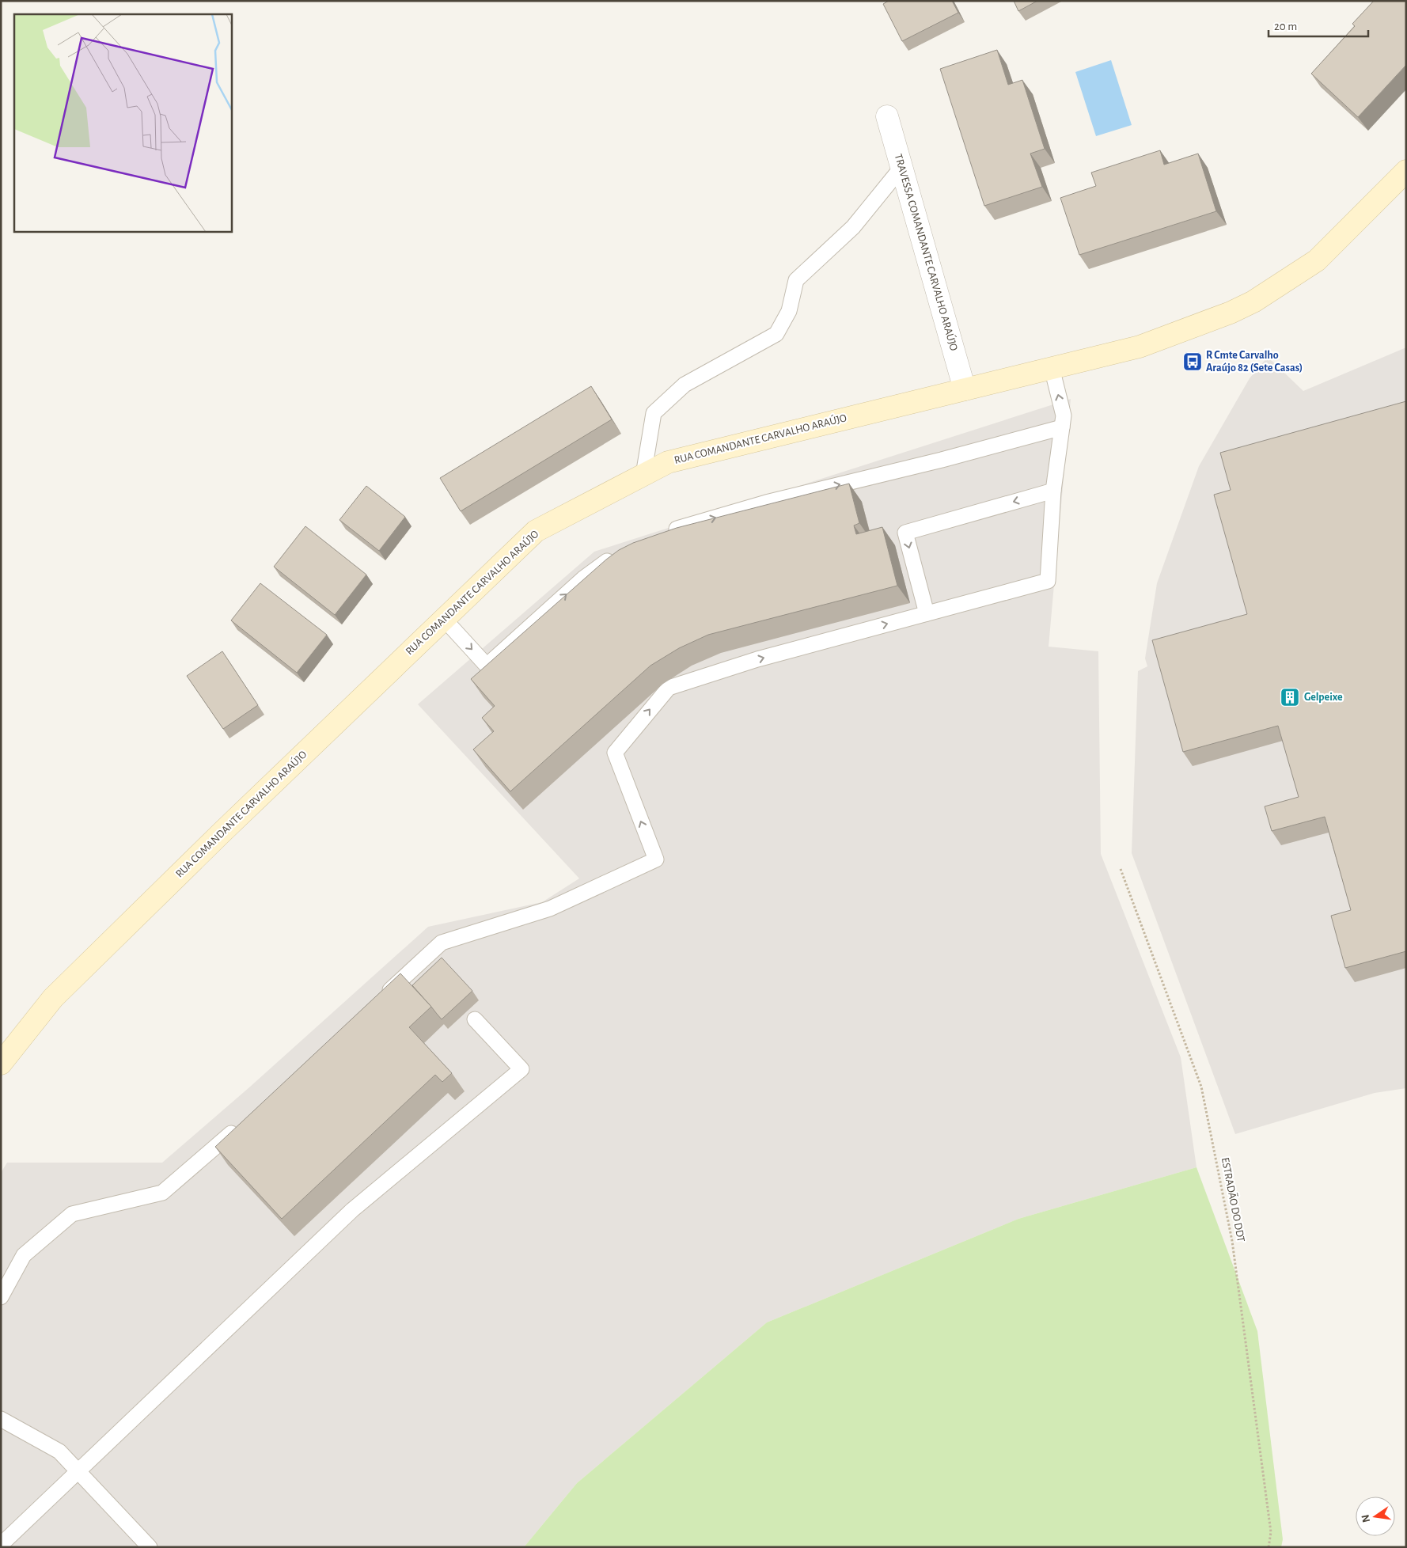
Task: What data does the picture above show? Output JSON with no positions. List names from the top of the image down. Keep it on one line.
{"streets":{"main road":["RUA COMANDANTE CARVALHO ARAÚJO"],"street":["TRAVESSA COMANDANTE CARVALHO ARAÚJO"],"path":["ESTRADÃO DO DDT"]},"crossings":[["TRAVESSA COMANDANTE CARVALHO ARAÚJO","RUA COMANDANTE CARVALHO ARAÚJO"]],"places":{"bus stop":["R Cmte Carvalho Araújo 82 (Sete Casas)"],"building":["Gelpeixe"]},"scale_bar":"20 m","north":"left"}
